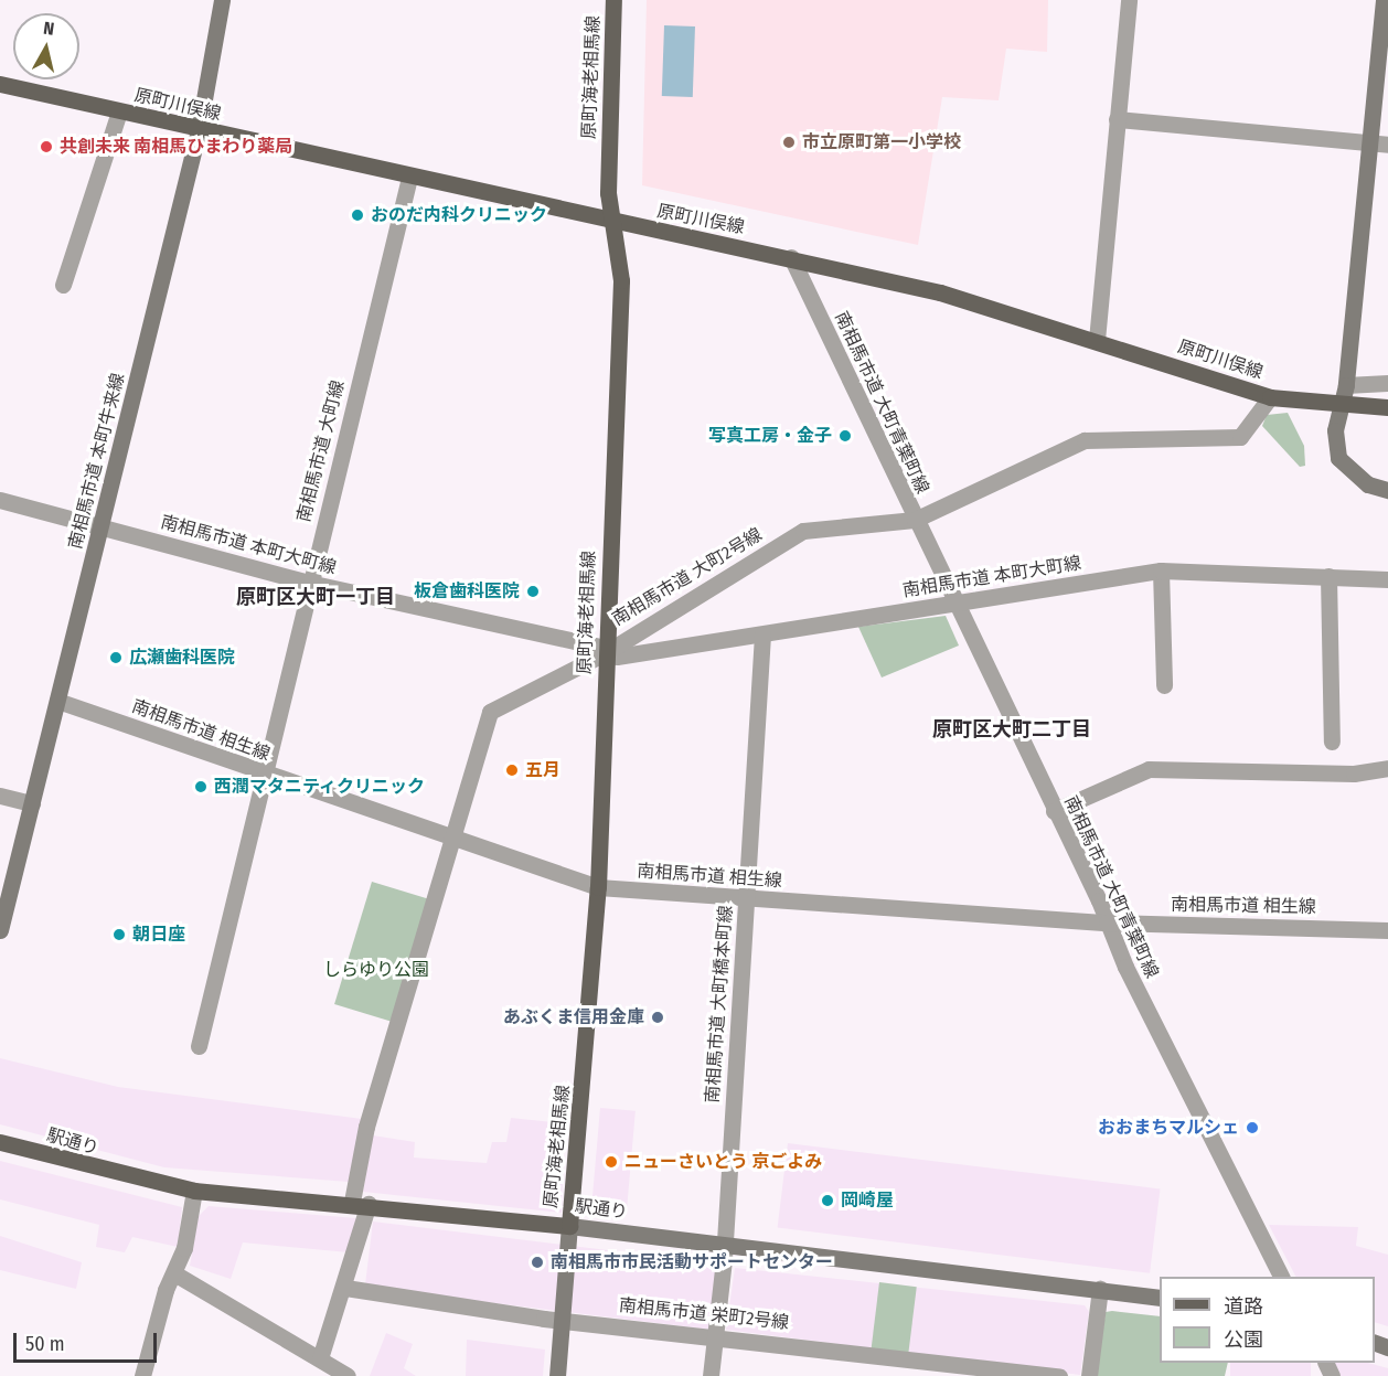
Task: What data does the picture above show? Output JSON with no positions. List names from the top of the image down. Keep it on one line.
{"streets":{"main road":["原町海老相馬線","原町川俣線","駅通り"],"street":["南相馬市道 大町青葉町線","南相馬市道 大町線","南相馬市道 本町牛来線","南相馬市道 本町大町線","南相馬市道 大町2号線","南相馬市道 相生線","南相馬市道 大町橋本町線","南相馬市道 栄町2号線"]},"crossings":[["原町海老相馬線","原町川俣線"],["原町海老相馬線","南相馬市道 本町大町線"],["原町海老相馬線","南相馬市道 大町2号線"],["原町海老相馬線","南相馬市道 相生線"],["原町海老相馬線","駅通り"],["原町川俣線","南相馬市道 大町青葉町線"],["原町川俣線","南相馬市道 大町線"],["原町川俣線","南相馬市道 本町牛来線"],["原町川俣線","南相馬市道 大町2号線"],["南相馬市道 大町青葉町線","南相馬市道 本町大町線"],["南相馬市道 大町青葉町線","南相馬市道 大町2号線"],["南相馬市道 大町青葉町線","南相馬市道 相生線"],["南相馬市道 大町線","南相馬市道 本町大町線"],["南相馬市道 大町線","南相馬市道 相生線"],["南相馬市道 本町牛来線","南相馬市道 本町大町線"],["南相馬市道 本町牛来線","南相馬市道 相生線"],["南相馬市道 本町大町線","南相馬市道 大町2号線"],["南相馬市道 本町大町線","南相馬市道 大町橋本町線"],["南相馬市道 大町2号線","南相馬市道 相生線"],["南相馬市道 大町2号線","駅通り"],["南相馬市道 大町2号線","南相馬市道 栄町2号線"],["南相馬市道 相生線","南相馬市道 大町橋本町線"],["南相馬市道 大町橋本町線","駅通り"],["南相馬市道 大町橋本町線","南相馬市道 栄町2号線"]],"districts":["原町区大町一丁目","原町区大町二丁目"],"parks":["しらゆり公園"],"places":["市立原町第一小学校","共創未来 南相馬ひまわり薬局","おのだ内科クリニック","写真工房・金子","板倉歯科医院","広瀬歯科医院","五月","西潤マタニティクリニック","朝日座","あぶくま信用金庫","おおまちマルシェ","ニューさいとう 京ごよみ","岡崎屋","南相馬市市民活動サポートセンター"],"legend":["道路","公園"],"scale_bar":"50 m","north":"top"}
